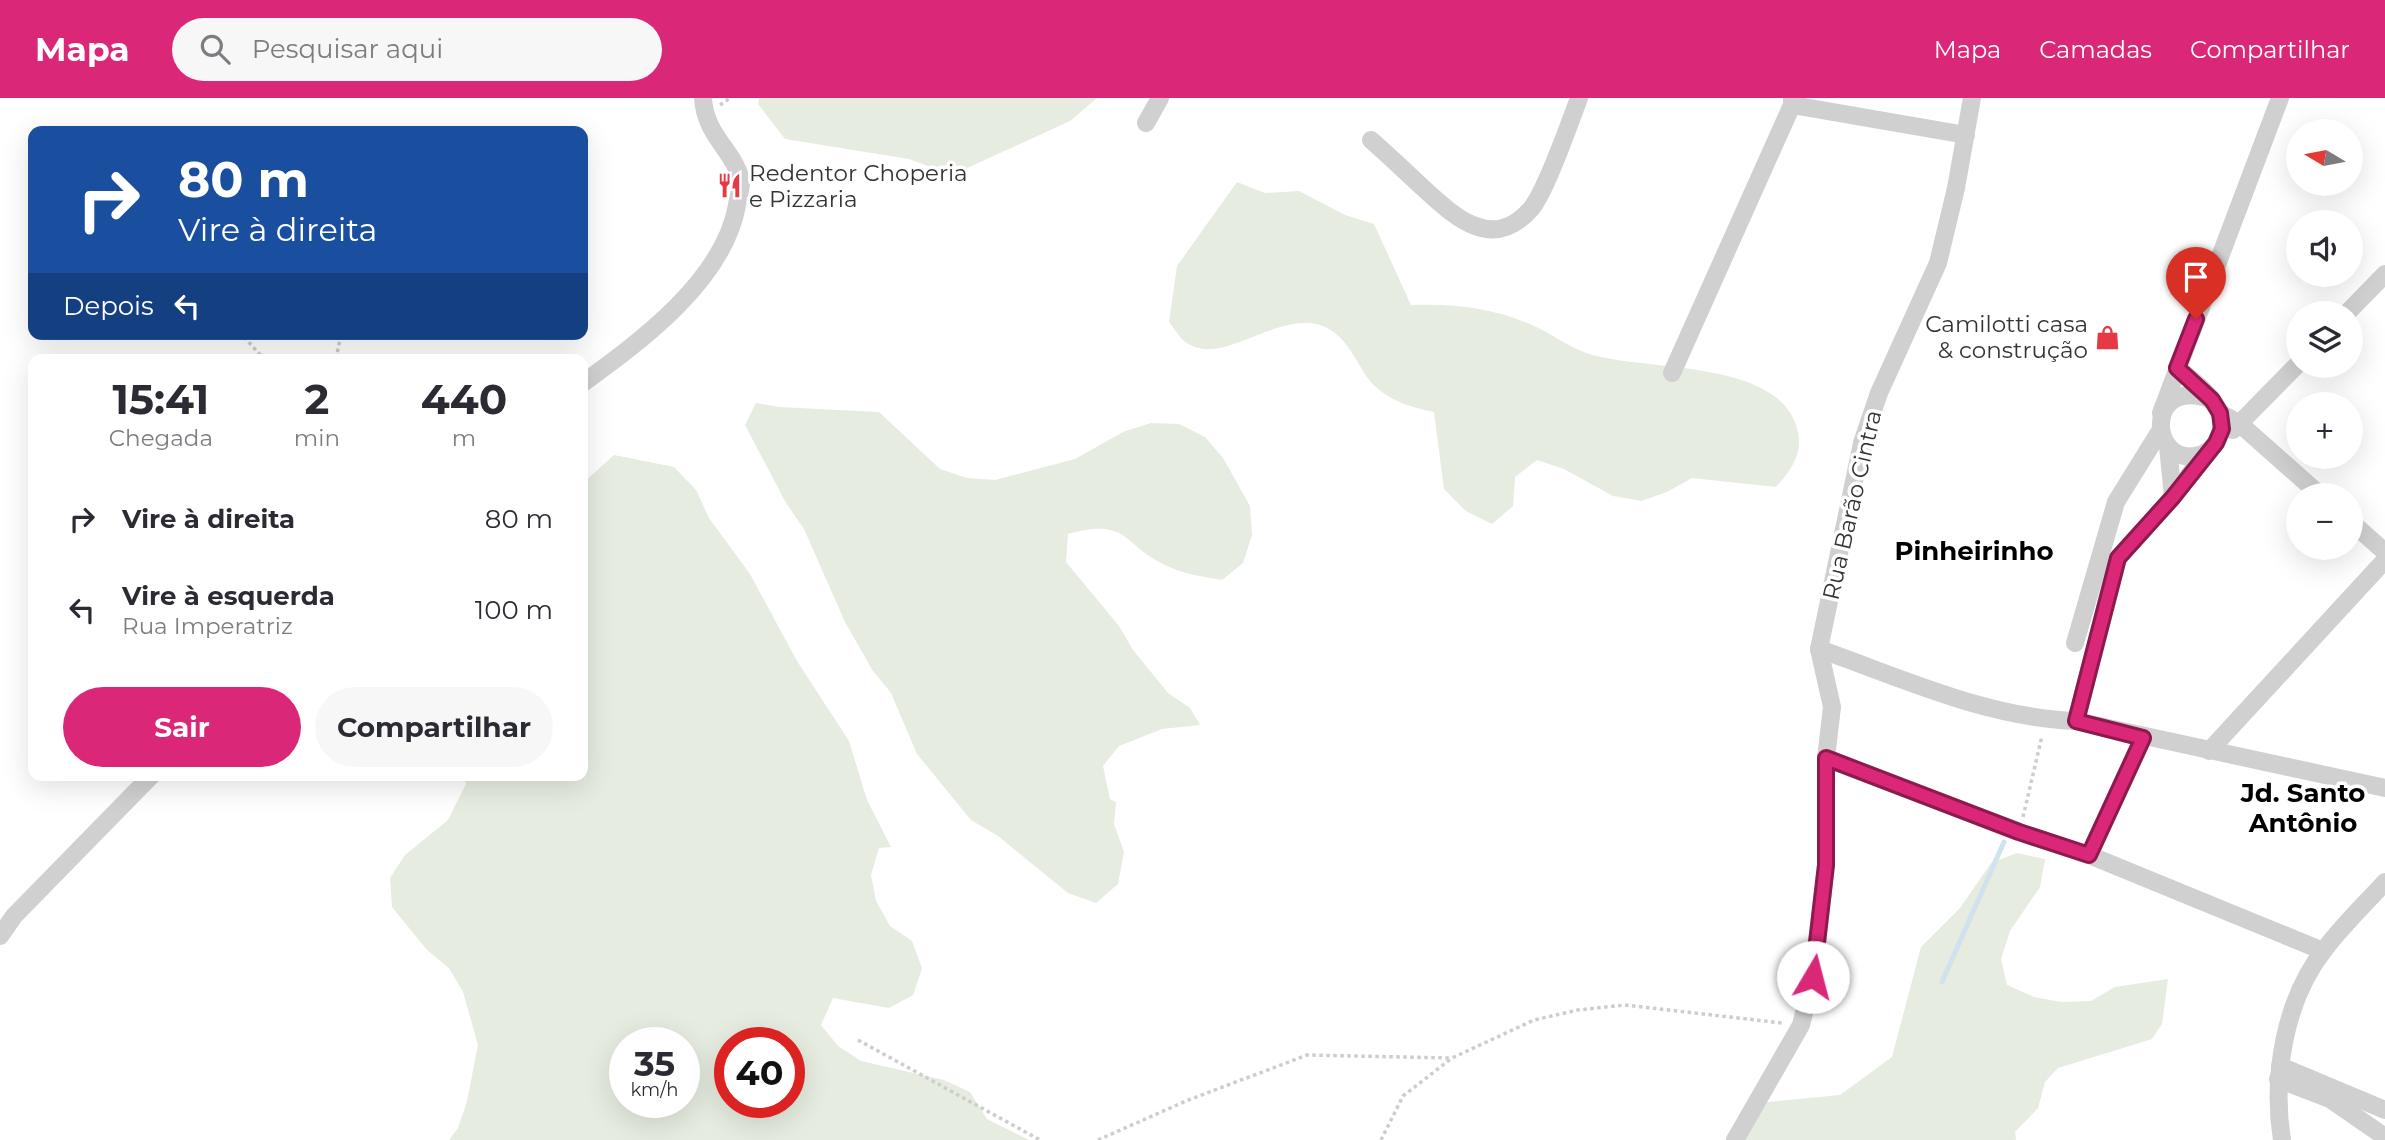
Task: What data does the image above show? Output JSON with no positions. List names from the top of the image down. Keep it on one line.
{"streets":{"street":["Rua Barão Cintra"]},"districts":["Pinheirinho","Jd. Santo Antônio"],"places":{"restaurant":["Redentor Choperia e Pizzaria"],"shop":["Camilotti casa & construção"]},"north":"left","page":{"header":"Mapa","search":"Pesquisar aqui","nav":["Mapa","Camadas","Compartilhar"],"map_buttons":["+","−"],"turn":["80 m","Vire à direita"],"then":"Depois","eta":["15:41","Chegada","2","min","440","m"],"list":[{"name":"Vire à direita","value":"80 m"},{"name":"Vire à esquerda","note":"Rua Imperatriz","value":"100 m"}],"buttons":["Sair","Compartilhar"],"speed":"35 km/h","limit":"40"}}
